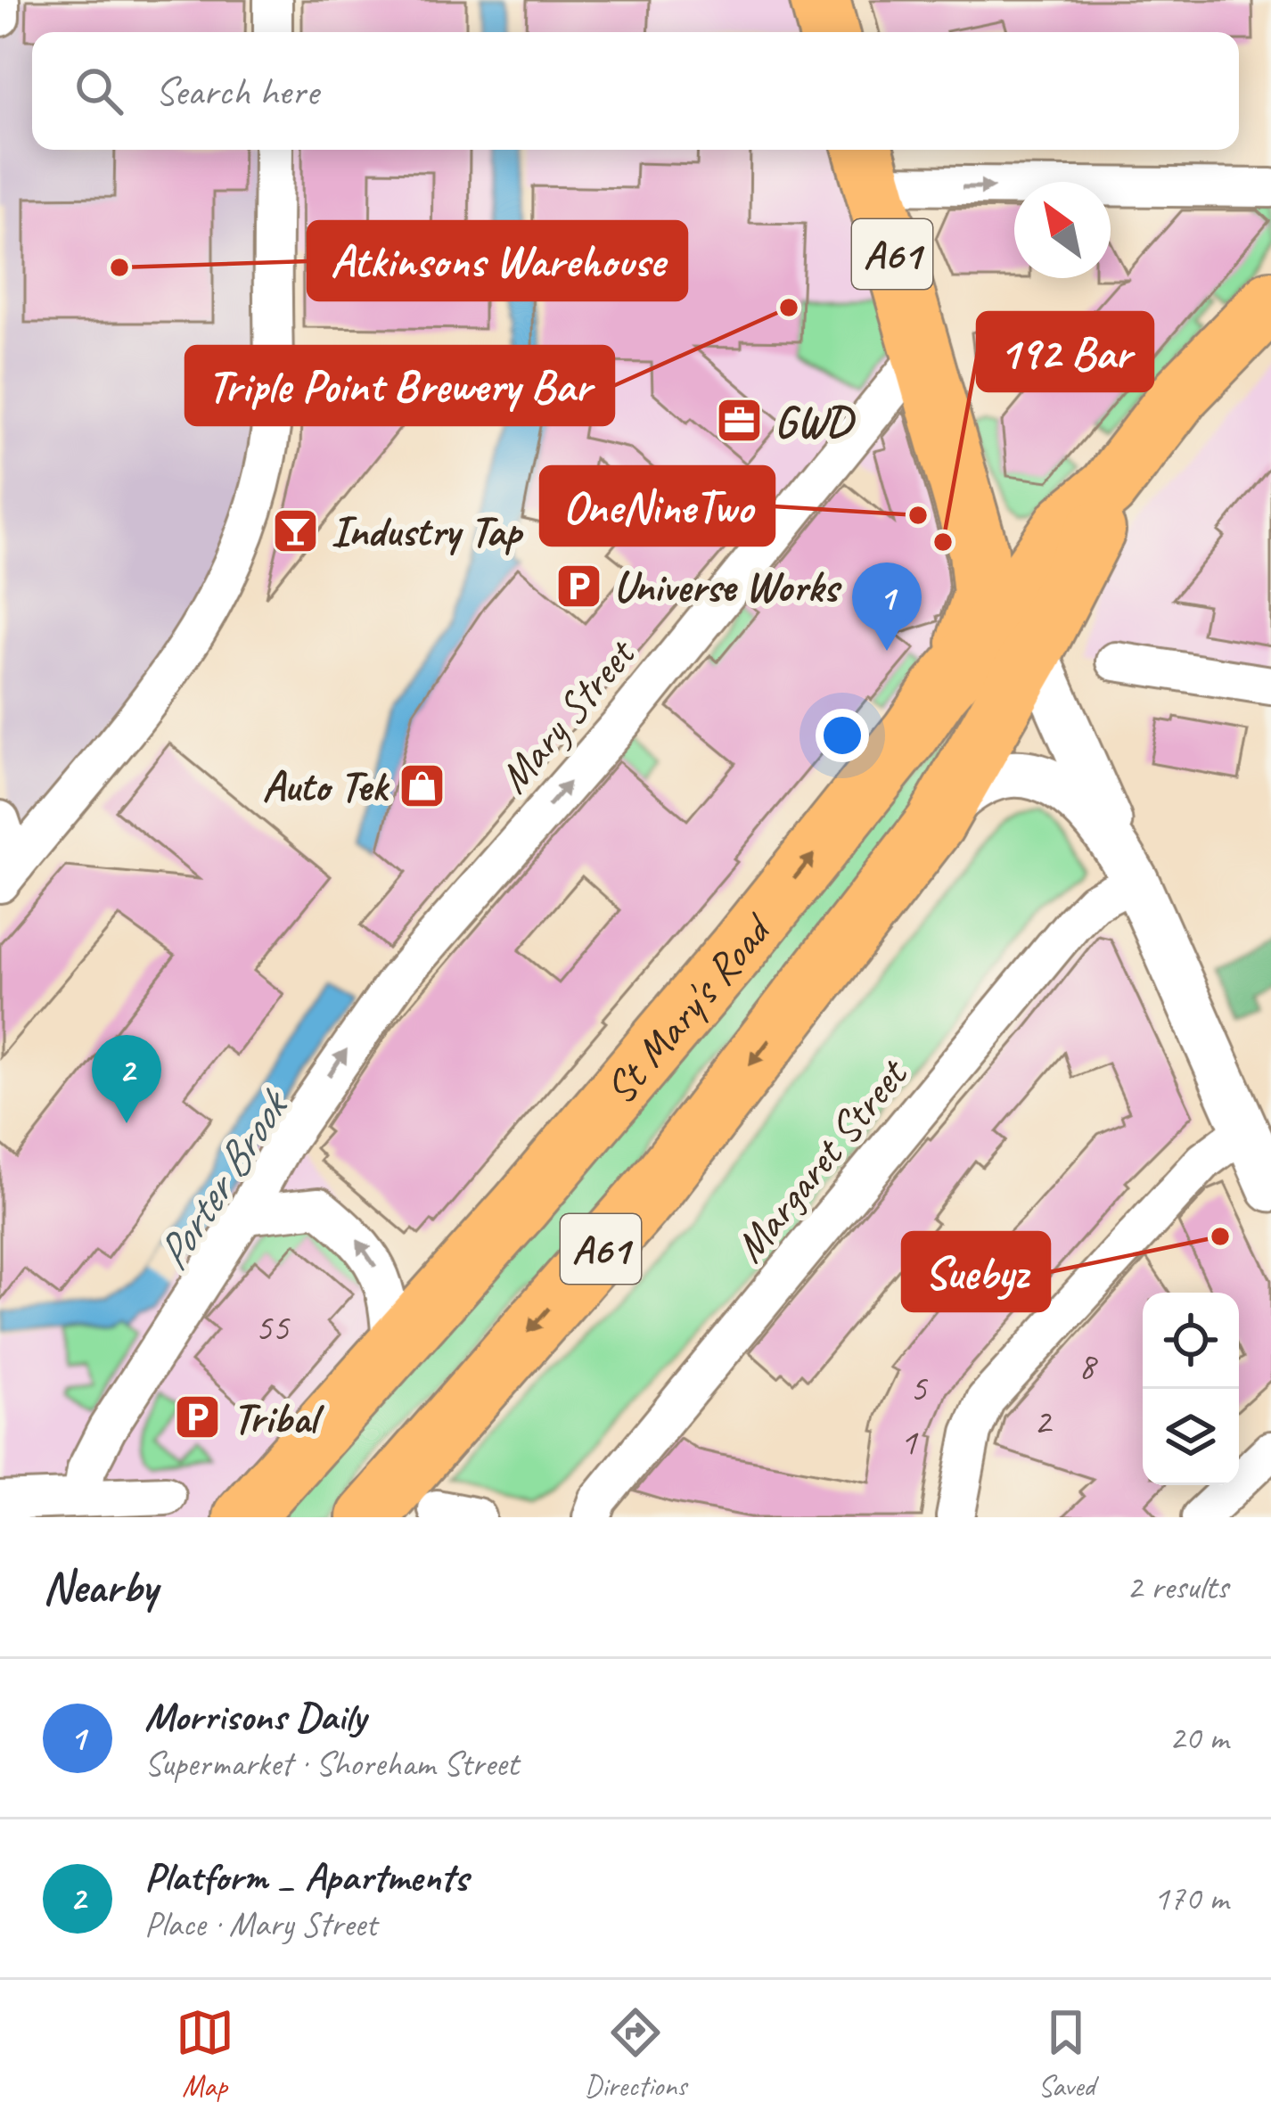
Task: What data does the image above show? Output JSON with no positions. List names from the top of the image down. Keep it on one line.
{"streets":{"highway":["A61","St Mary's Road"],"street":["Mary Street","Margaret Street"]},"crossings":[["A61","Mary Street"],["A61","St Mary's Road"]],"one_way":["Mary Street"],"water":["Porter Brook"],"places":{"other":["Atkinsons Warehouse","Triple Point Brewery Bar","OneNineTwo","192 Bar","Suebyz"],"office":["GWD"],"bar":["Industry Tap"],"parking":["Universe Works","Tribal"],"shop":["Auto Tek"]},"house_numbers":["55","8","5","2","1"],"north":"top left","page":{"search":"Search here","pins":["1","2"],"heading":["Nearby","2 results"],"list":[{"mark":"1","name":"Morrisons Daily","note":"Supermarket · Shoreham Street","value":"20 m"},{"mark":"2","name":"Platform _ Apartments","note":"Place · Mary Street","value":"170 m"}],"nav":["Map","Directions","Saved"]}}
